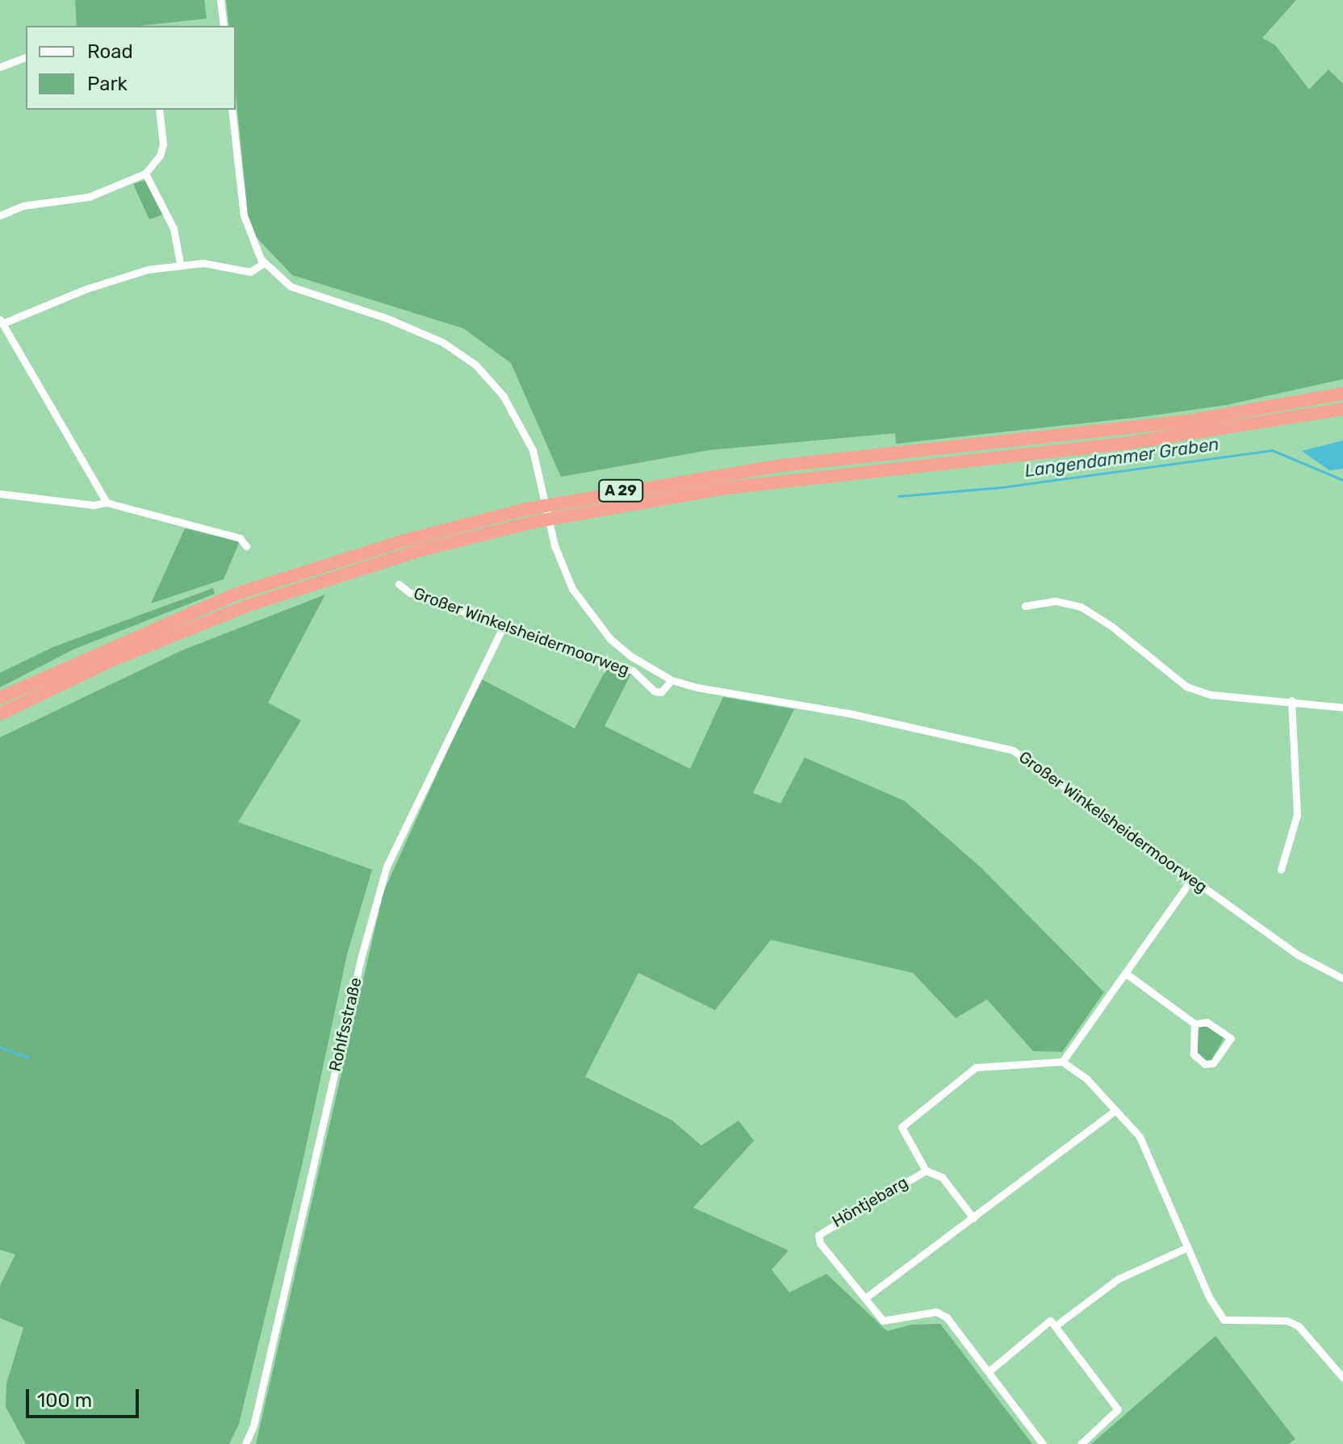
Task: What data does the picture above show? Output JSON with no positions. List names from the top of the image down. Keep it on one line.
{"streets":{"highway":["A 29"],"street":["Großer Winkelsheidermoorweg","Rohlfsstraße","Höntjebarg"]},"crossings":[["Großer Winkelsheidermoorweg","Rohlfsstraße"]],"water":["Langendammer Graben"],"legend":["Road","Park"],"scale_bar":"100 m"}
